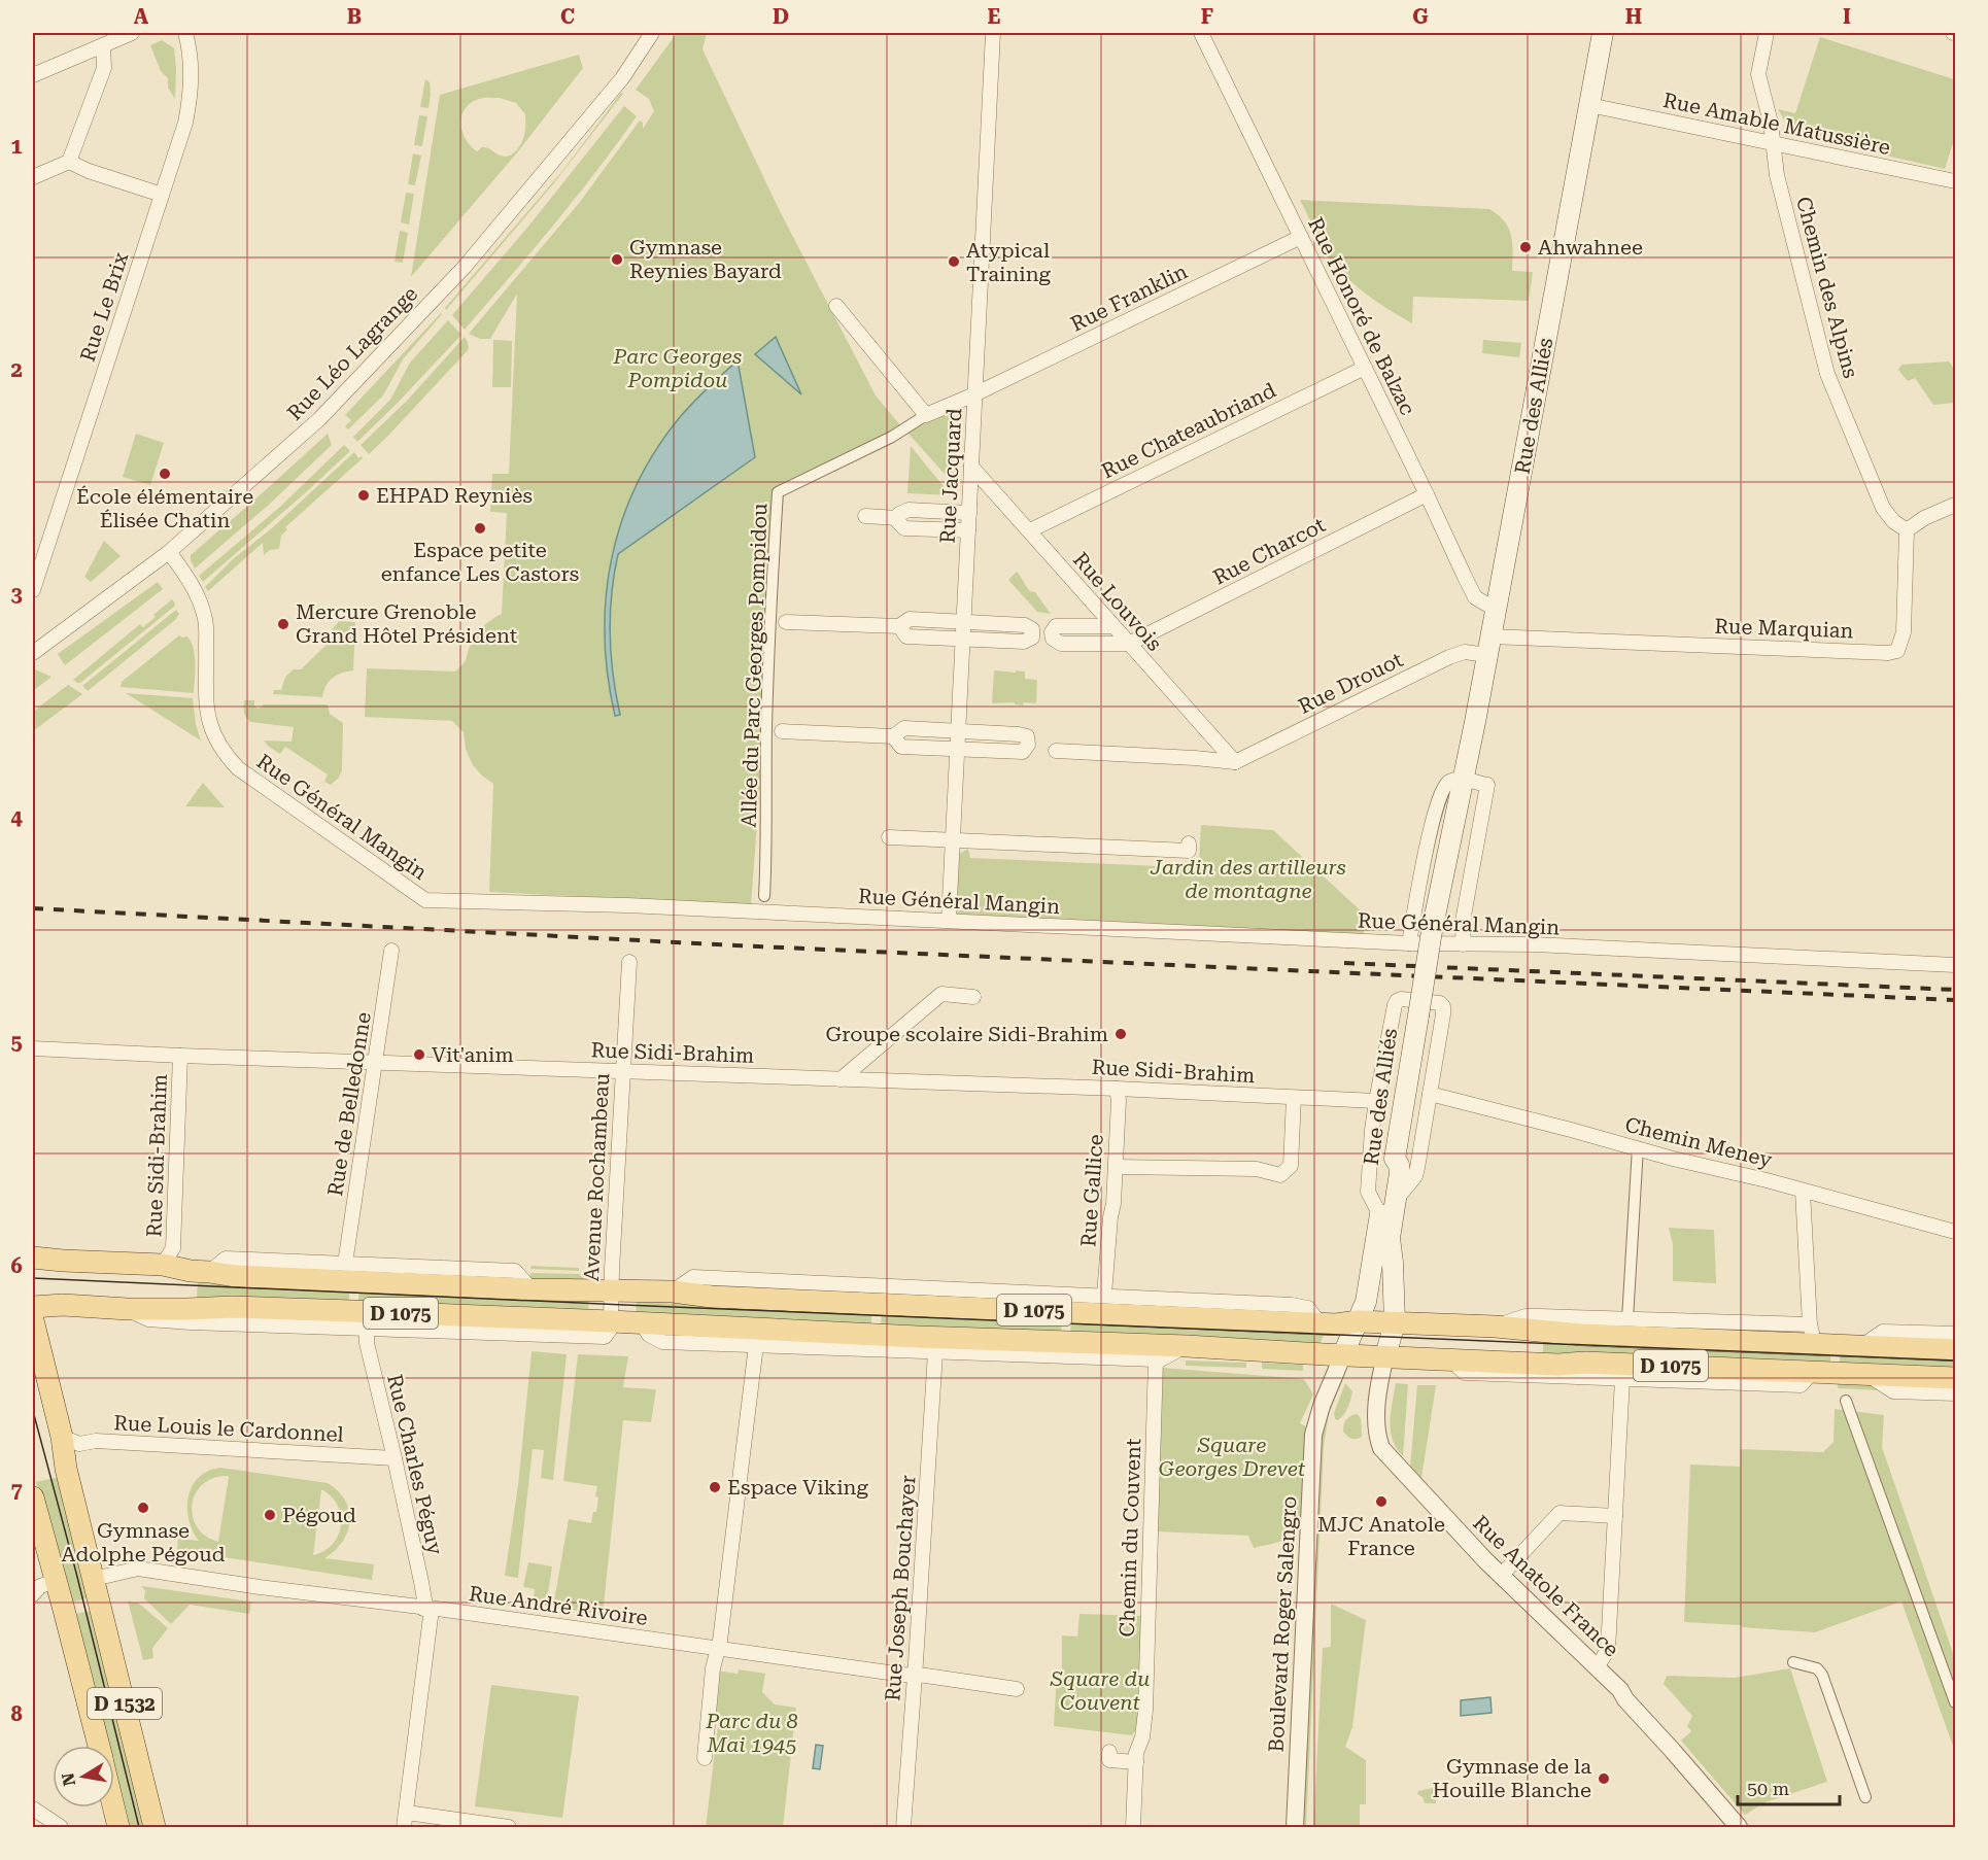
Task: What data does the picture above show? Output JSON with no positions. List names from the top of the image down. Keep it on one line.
{"streets":{"main road":["Rue des Alliés","D 1075","D 1532"],"street":["Rue Amable Matussière","Chemin des Alpins","Rue Franklin","Rue Le Brix","Rue Honoré de Balzac","Rue Léo Lagrange","Rue Chateaubriand","Rue Jacquard","Rue Charcot","Rue Louvois","Rue Marquian","Allée du Parc Georges Pompidou","Rue Drouot","Rue Général Mangin","Rue Sidi-Brahim","Rue de Belledonne","Chemin Meney","Avenue Rochambeau","Rue Gallice","Rue Louis le Cardonnel","Rue Charles Péguy","Chemin du Couvent","Rue Anatole France","Rue Joseph Bouchayer","Rue André Rivoire","Boulevard Roger Salengro"]},"crossings":[["Rue Amable Matussière","Chemin des Alpins"],["Rue Amable Matussière","Rue des Alliés"],["Chemin des Alpins","Rue Marquian"],["Rue Franklin","Rue Honoré de Balzac"],["Rue Franklin","Rue Jacquard"],["Rue Franklin","Allée du Parc Georges Pompidou"],["Rue Honoré de Balzac","Rue des Alliés"],["Rue Honoré de Balzac","Rue Chateaubriand"],["Rue Honoré de Balzac","Rue Charcot"],["Rue Léo Lagrange","Rue Général Mangin"],["Rue des Alliés","Rue Marquian"],["Rue des Alliés","Rue Drouot"],["Rue des Alliés","Rue Sidi-Brahim"],["Rue des Alliés","Chemin Meney"],["Rue des Alliés","D 1075"],["Rue des Alliés","Rue Anatole France"],["Rue des Alliés","Boulevard Roger Salengro"],["Rue Chateaubriand","Rue Louvois"],["Rue Jacquard","Rue Louvois"],["Rue Jacquard","Rue Général Mangin"],["Rue Charcot","Rue Louvois"],["Rue Louvois","Rue Drouot"],["Rue Marquian","Rue Drouot"],["Rue Sidi-Brahim","Rue de Belledonne"],["Rue Sidi-Brahim","Avenue Rochambeau"],["Rue Sidi-Brahim","Rue Gallice"],["Rue Sidi-Brahim","D 1075"],["Avenue Rochambeau","D 1075"],["D 1075","Rue Anatole France"],["D 1075","Boulevard Roger Salengro"],["Rue Louis le Cardonnel","Rue Charles Péguy"],["Rue Louis le Cardonnel","D 1532"],["Rue Charles Péguy","Rue André Rivoire"],["Rue Joseph Bouchayer","Rue André Rivoire"],["Rue André Rivoire","D 1532"]],"parks":["Parc Georges Pompidou","Jardin des artilleurs de montagne","Square Georges Drevet","Square du Couvent","Parc du 8 Mai 1945"],"places":["Ahwahnee","Gymnase Reynies Bayard","Atypical Training","École élémentaire Élisée Chatin","EHPAD Reyniès","Espace petite enfance Les Castors","Mercure Grenoble Grand Hôtel Président","Groupe scolaire Sidi-Brahim","Vit'anim","Espace Viking","MJC Anatole France","Gymnase Adolphe Pégoud","Pégoud","Gymnase de la Houille Blanche"],"scale_bar":"50 m","north":"left","grid":{"columns":["A","B","C","D","E","F","G","H","I"],"rows":["1","2","3","4","5","6","7","8"]}}
